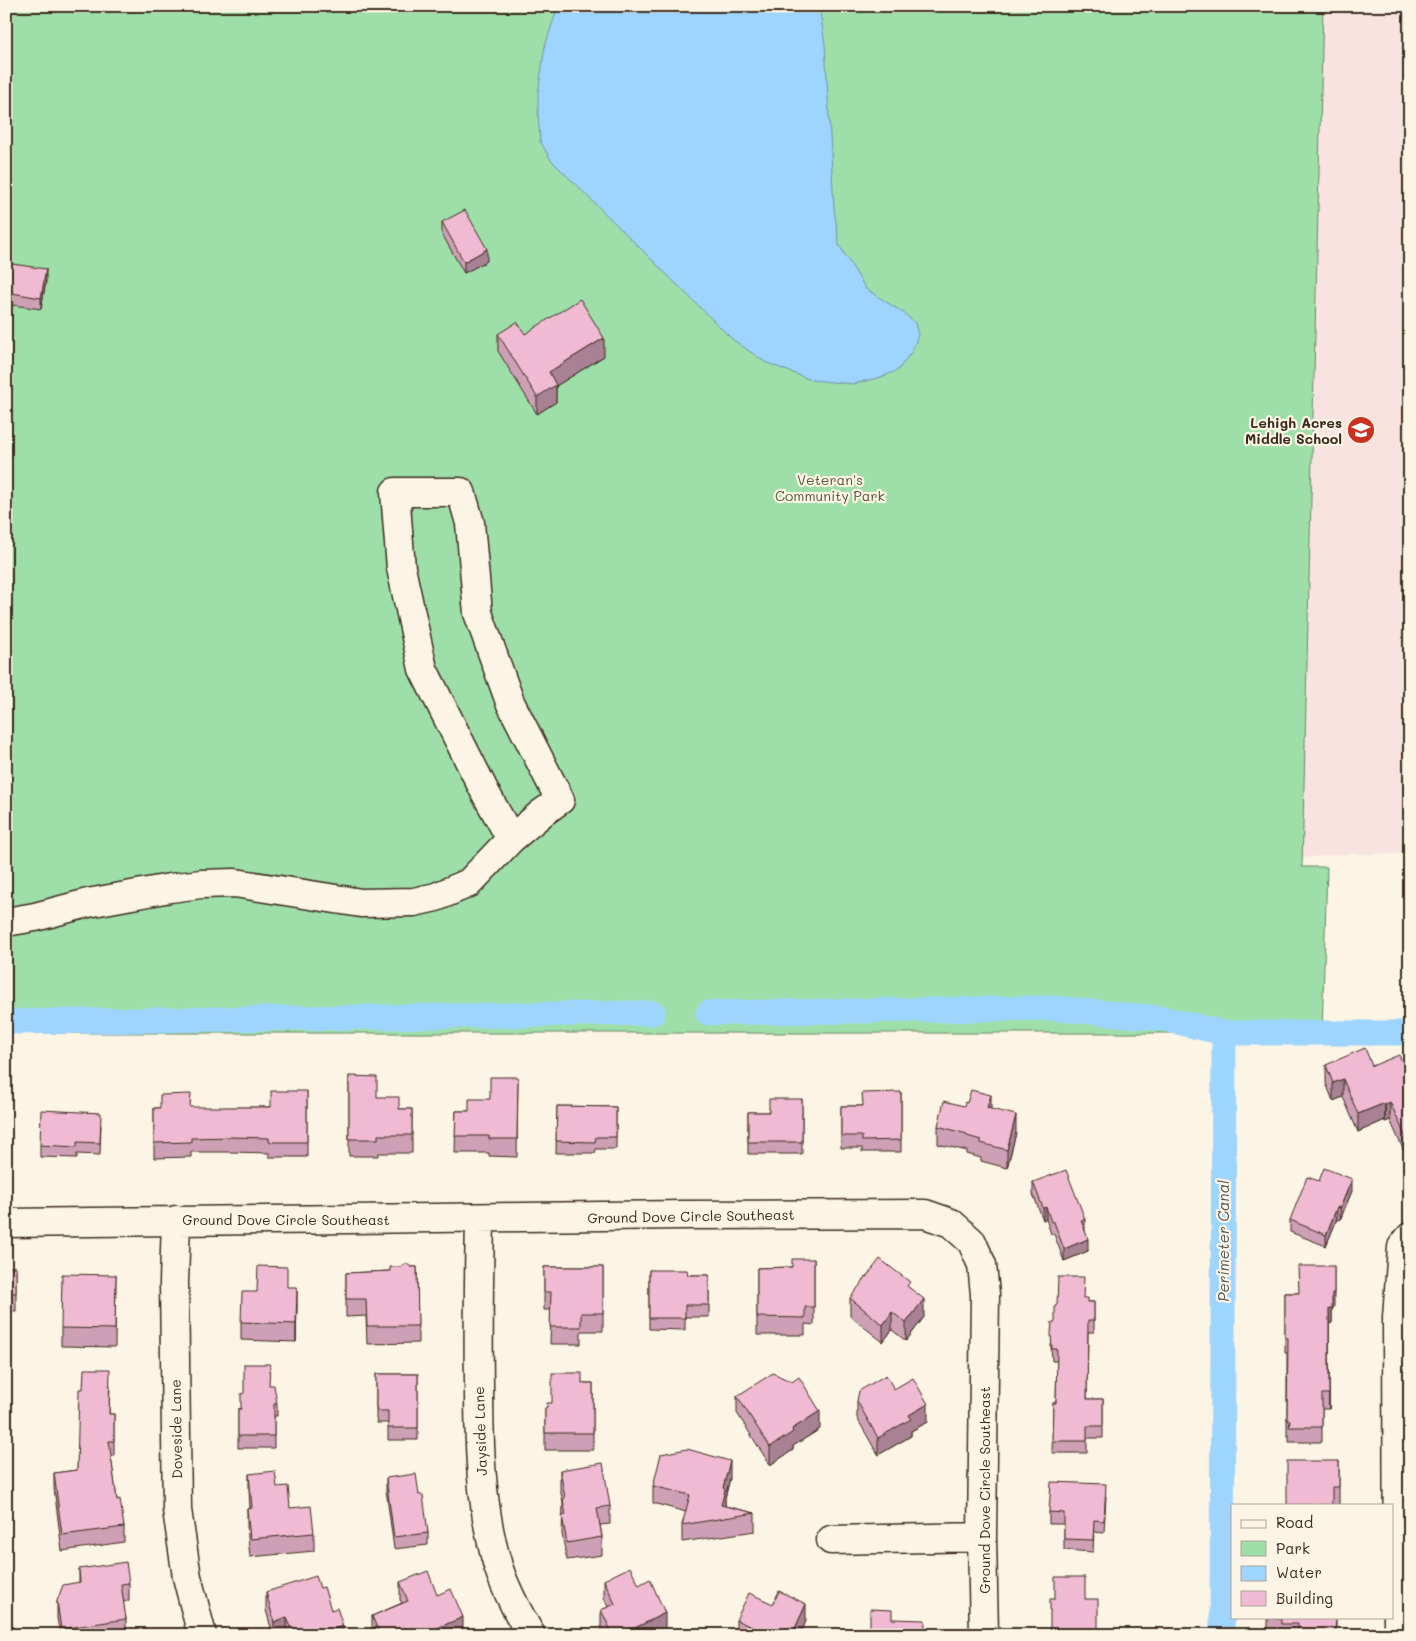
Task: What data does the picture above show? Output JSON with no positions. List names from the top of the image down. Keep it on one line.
{"streets":{"street":["Ground Dove Circle Southeast","Doveside Lane","Jayside Lane"]},"crossings":[["Ground Dove Circle Southeast","Doveside Lane"],["Ground Dove Circle Southeast","Jayside Lane"]],"water":["Perimeter Canal"],"parks":["Veteran's Community Park"],"places":{"school or university":["Lehigh Acres Middle School"]},"legend":["Road","Park","Water","Building"]}
